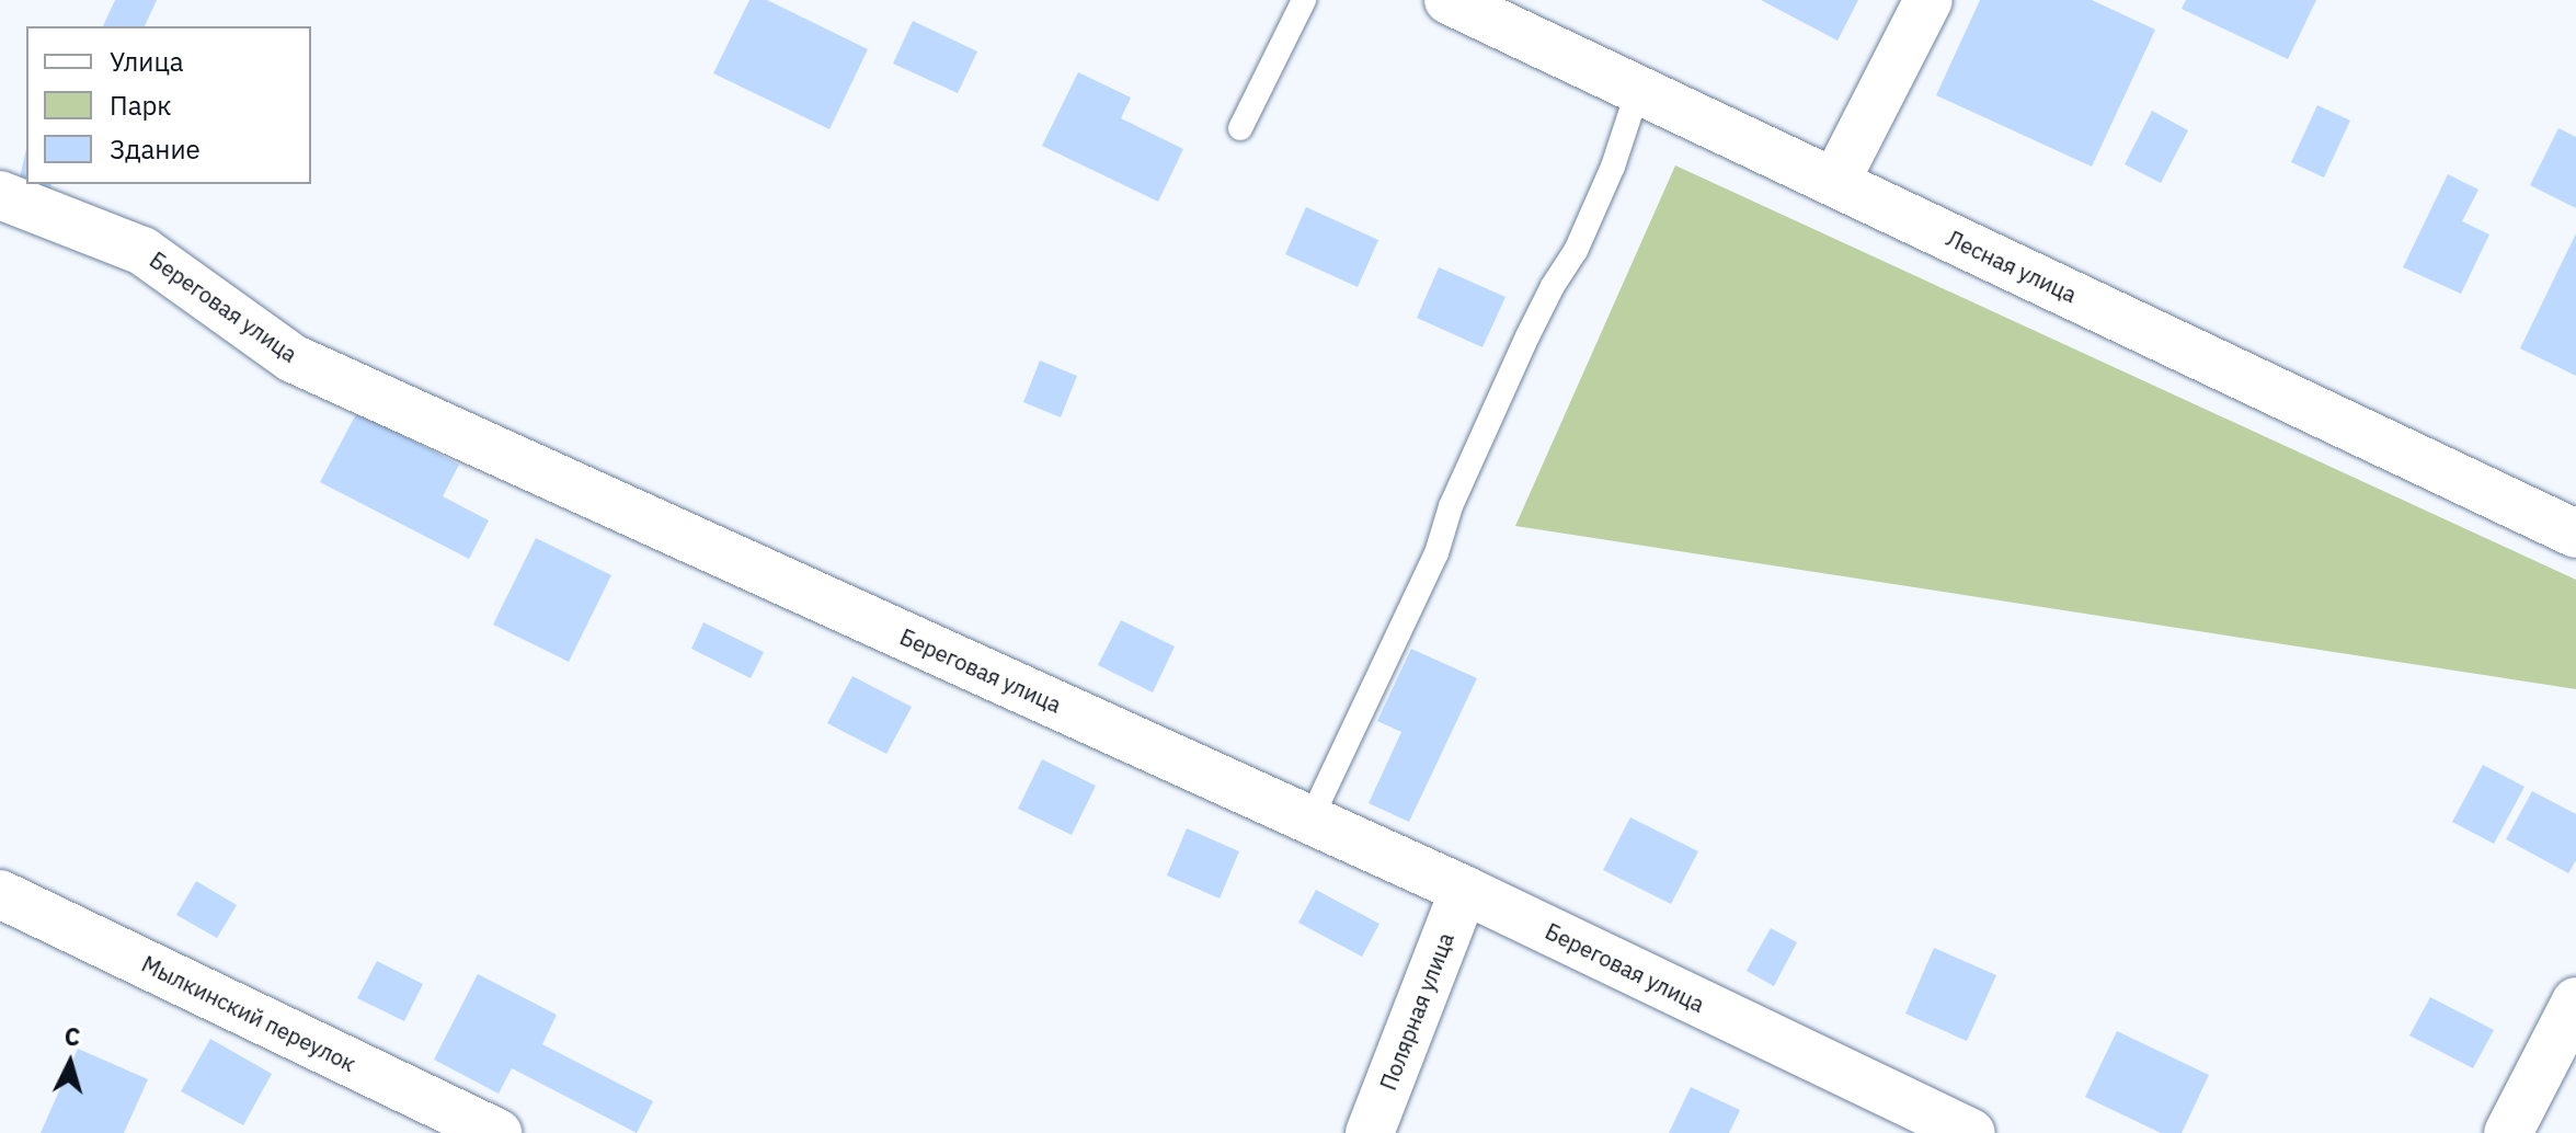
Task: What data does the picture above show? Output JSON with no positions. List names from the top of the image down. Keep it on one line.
{"streets":{"street":["Лесная улица","Береговая улица","Полярная улица","Мылкинский переулок"]},"crossings":[["Береговая улица","Полярная улица"]],"legend":["Улица","Парк","Здание"],"north":"top"}
